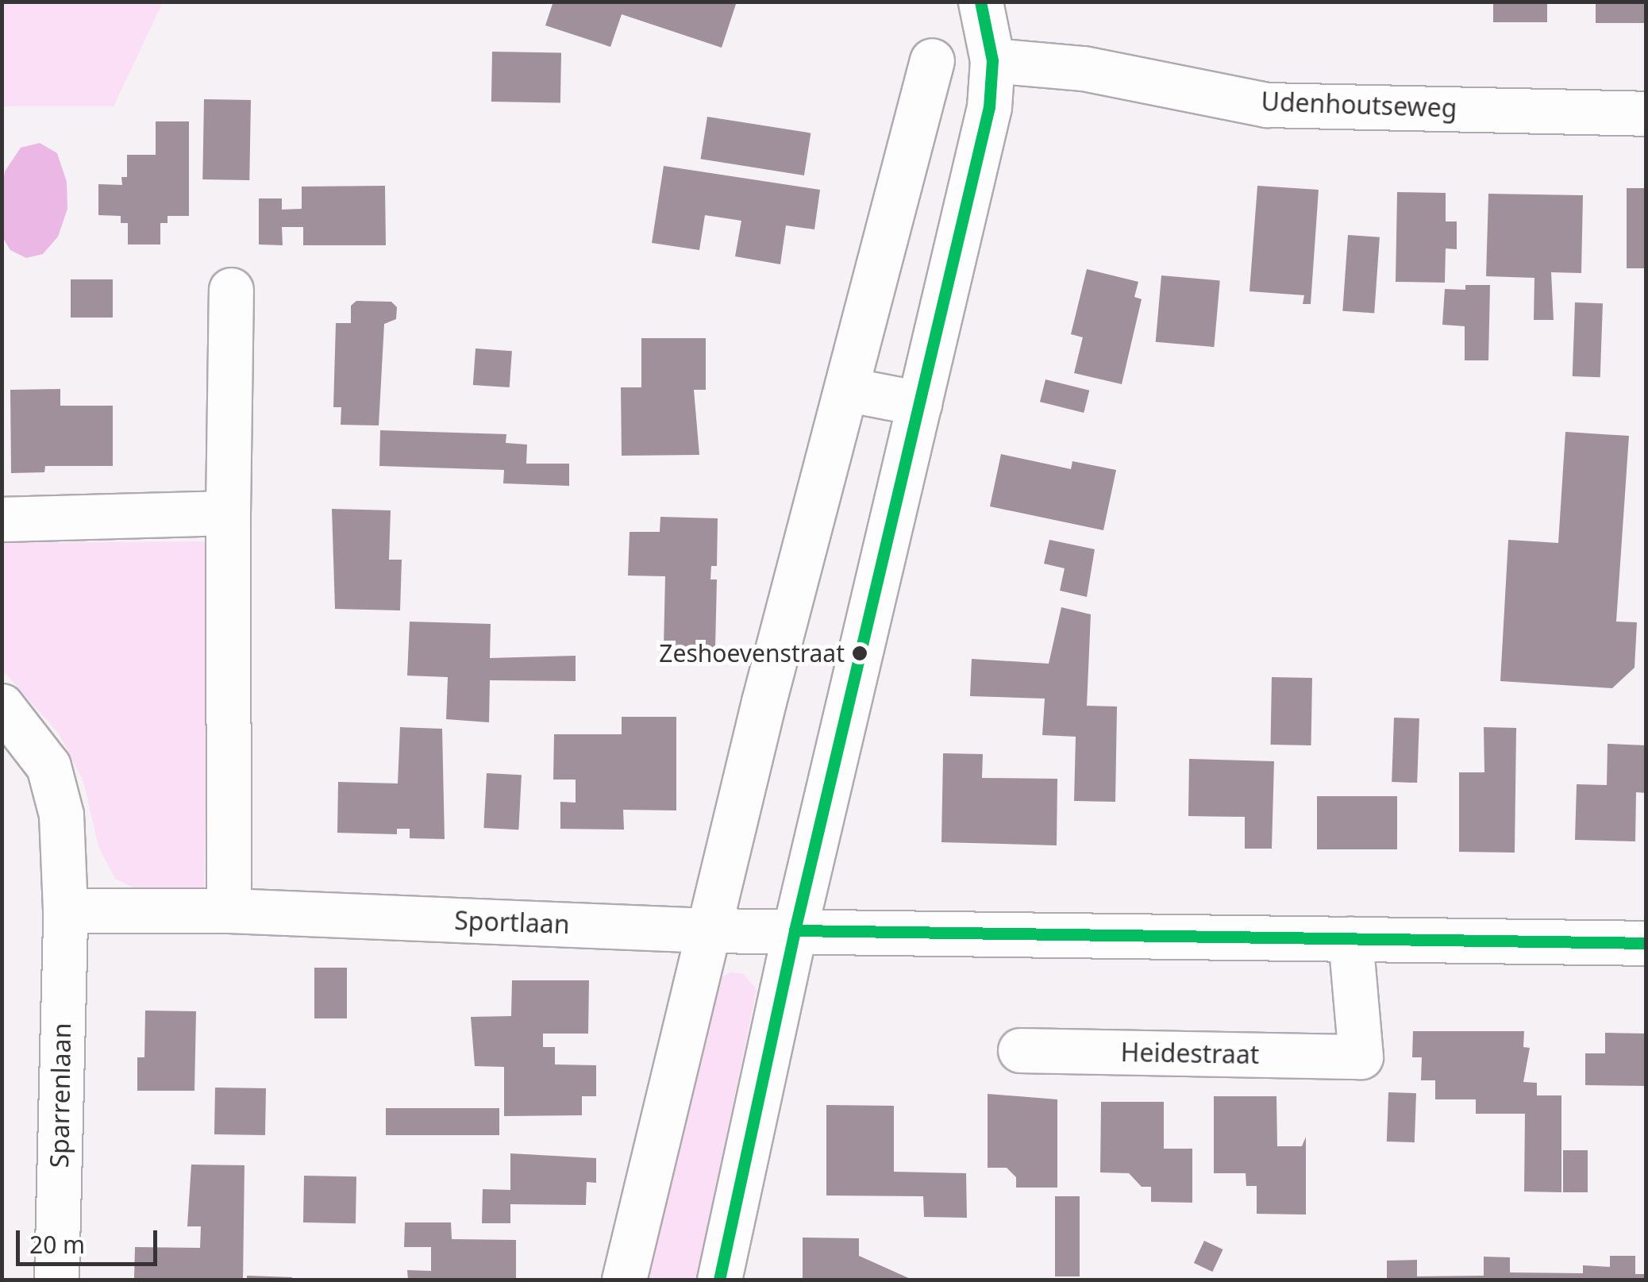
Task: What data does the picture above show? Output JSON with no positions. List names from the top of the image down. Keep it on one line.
{"streets":{"street":["Udenhoutseweg","Sportlaan","Heidestraat","Sparrenlaan"]},"crossings":[["Sportlaan","Sparrenlaan"]],"places":["Zeshoevenstraat"],"scale_bar":"20 m"}
